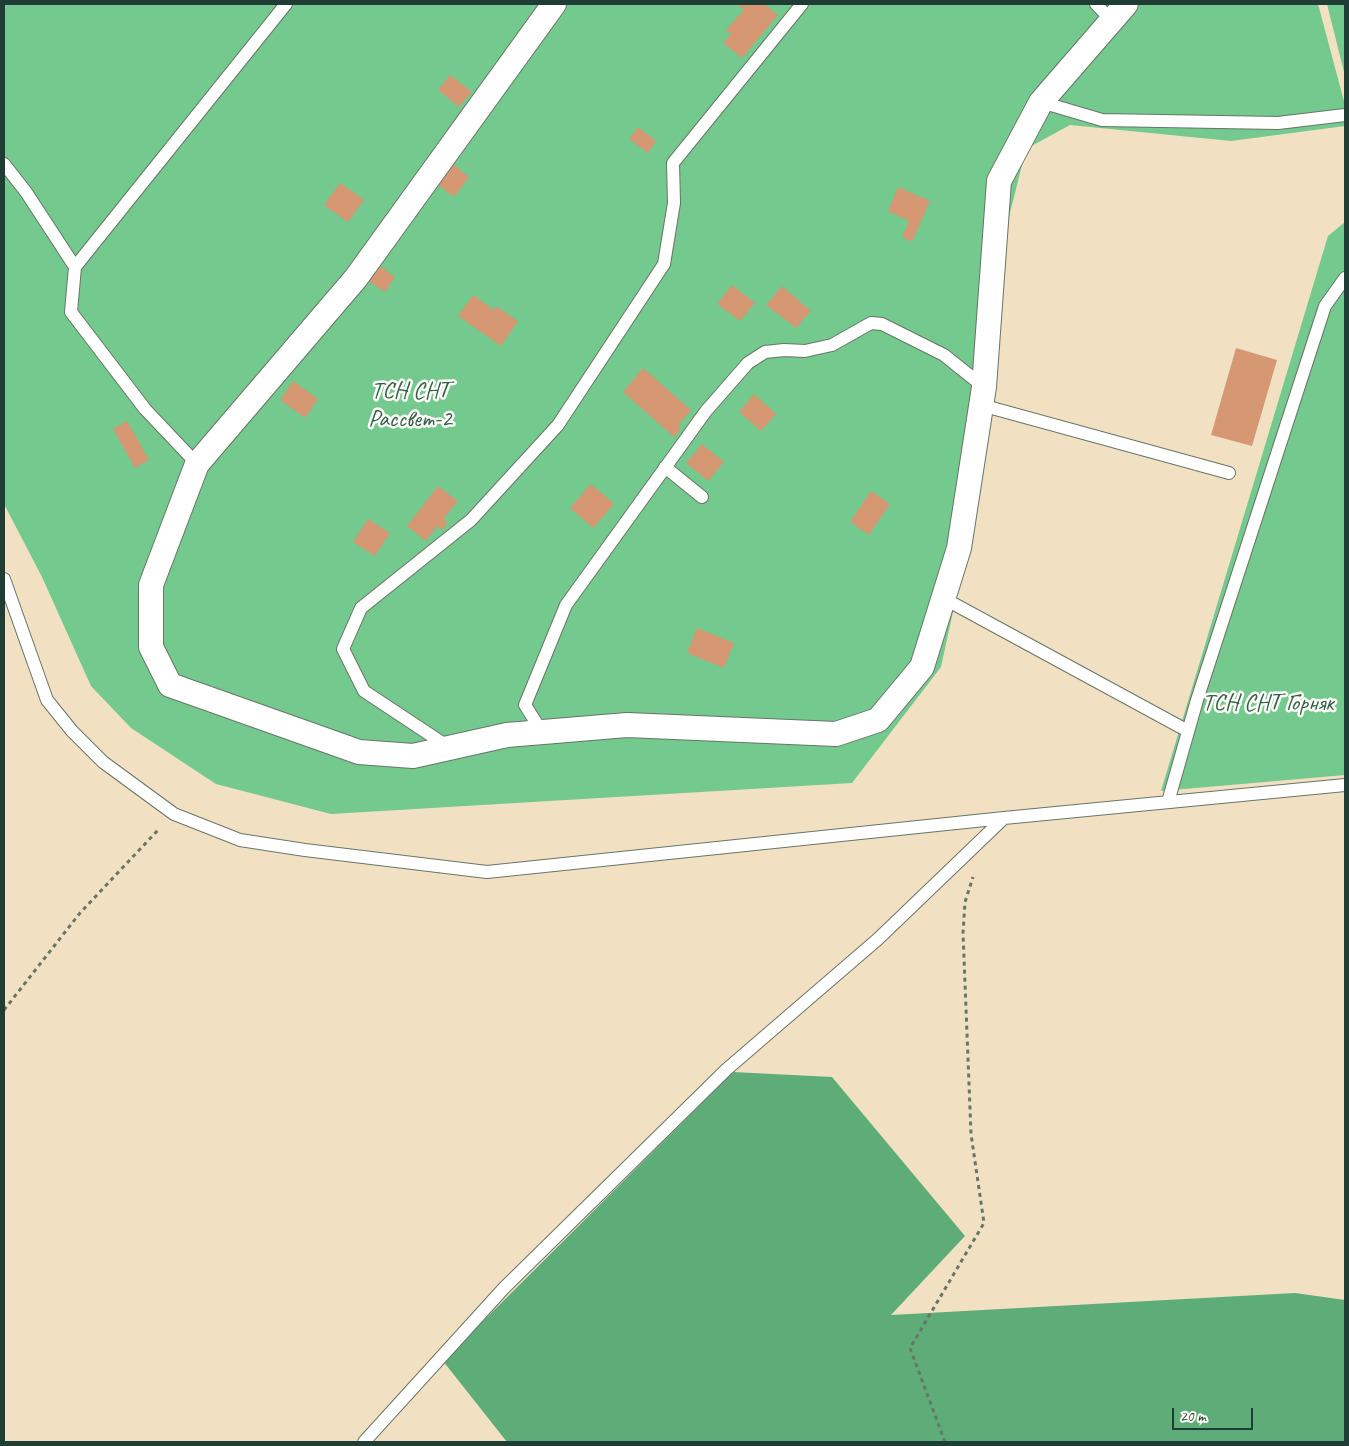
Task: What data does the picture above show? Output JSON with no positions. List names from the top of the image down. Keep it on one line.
{"parks":["ТСН СНТ Рассвет-2","ТСН СНТ Горняк"],"scale_bar":"20 m"}
